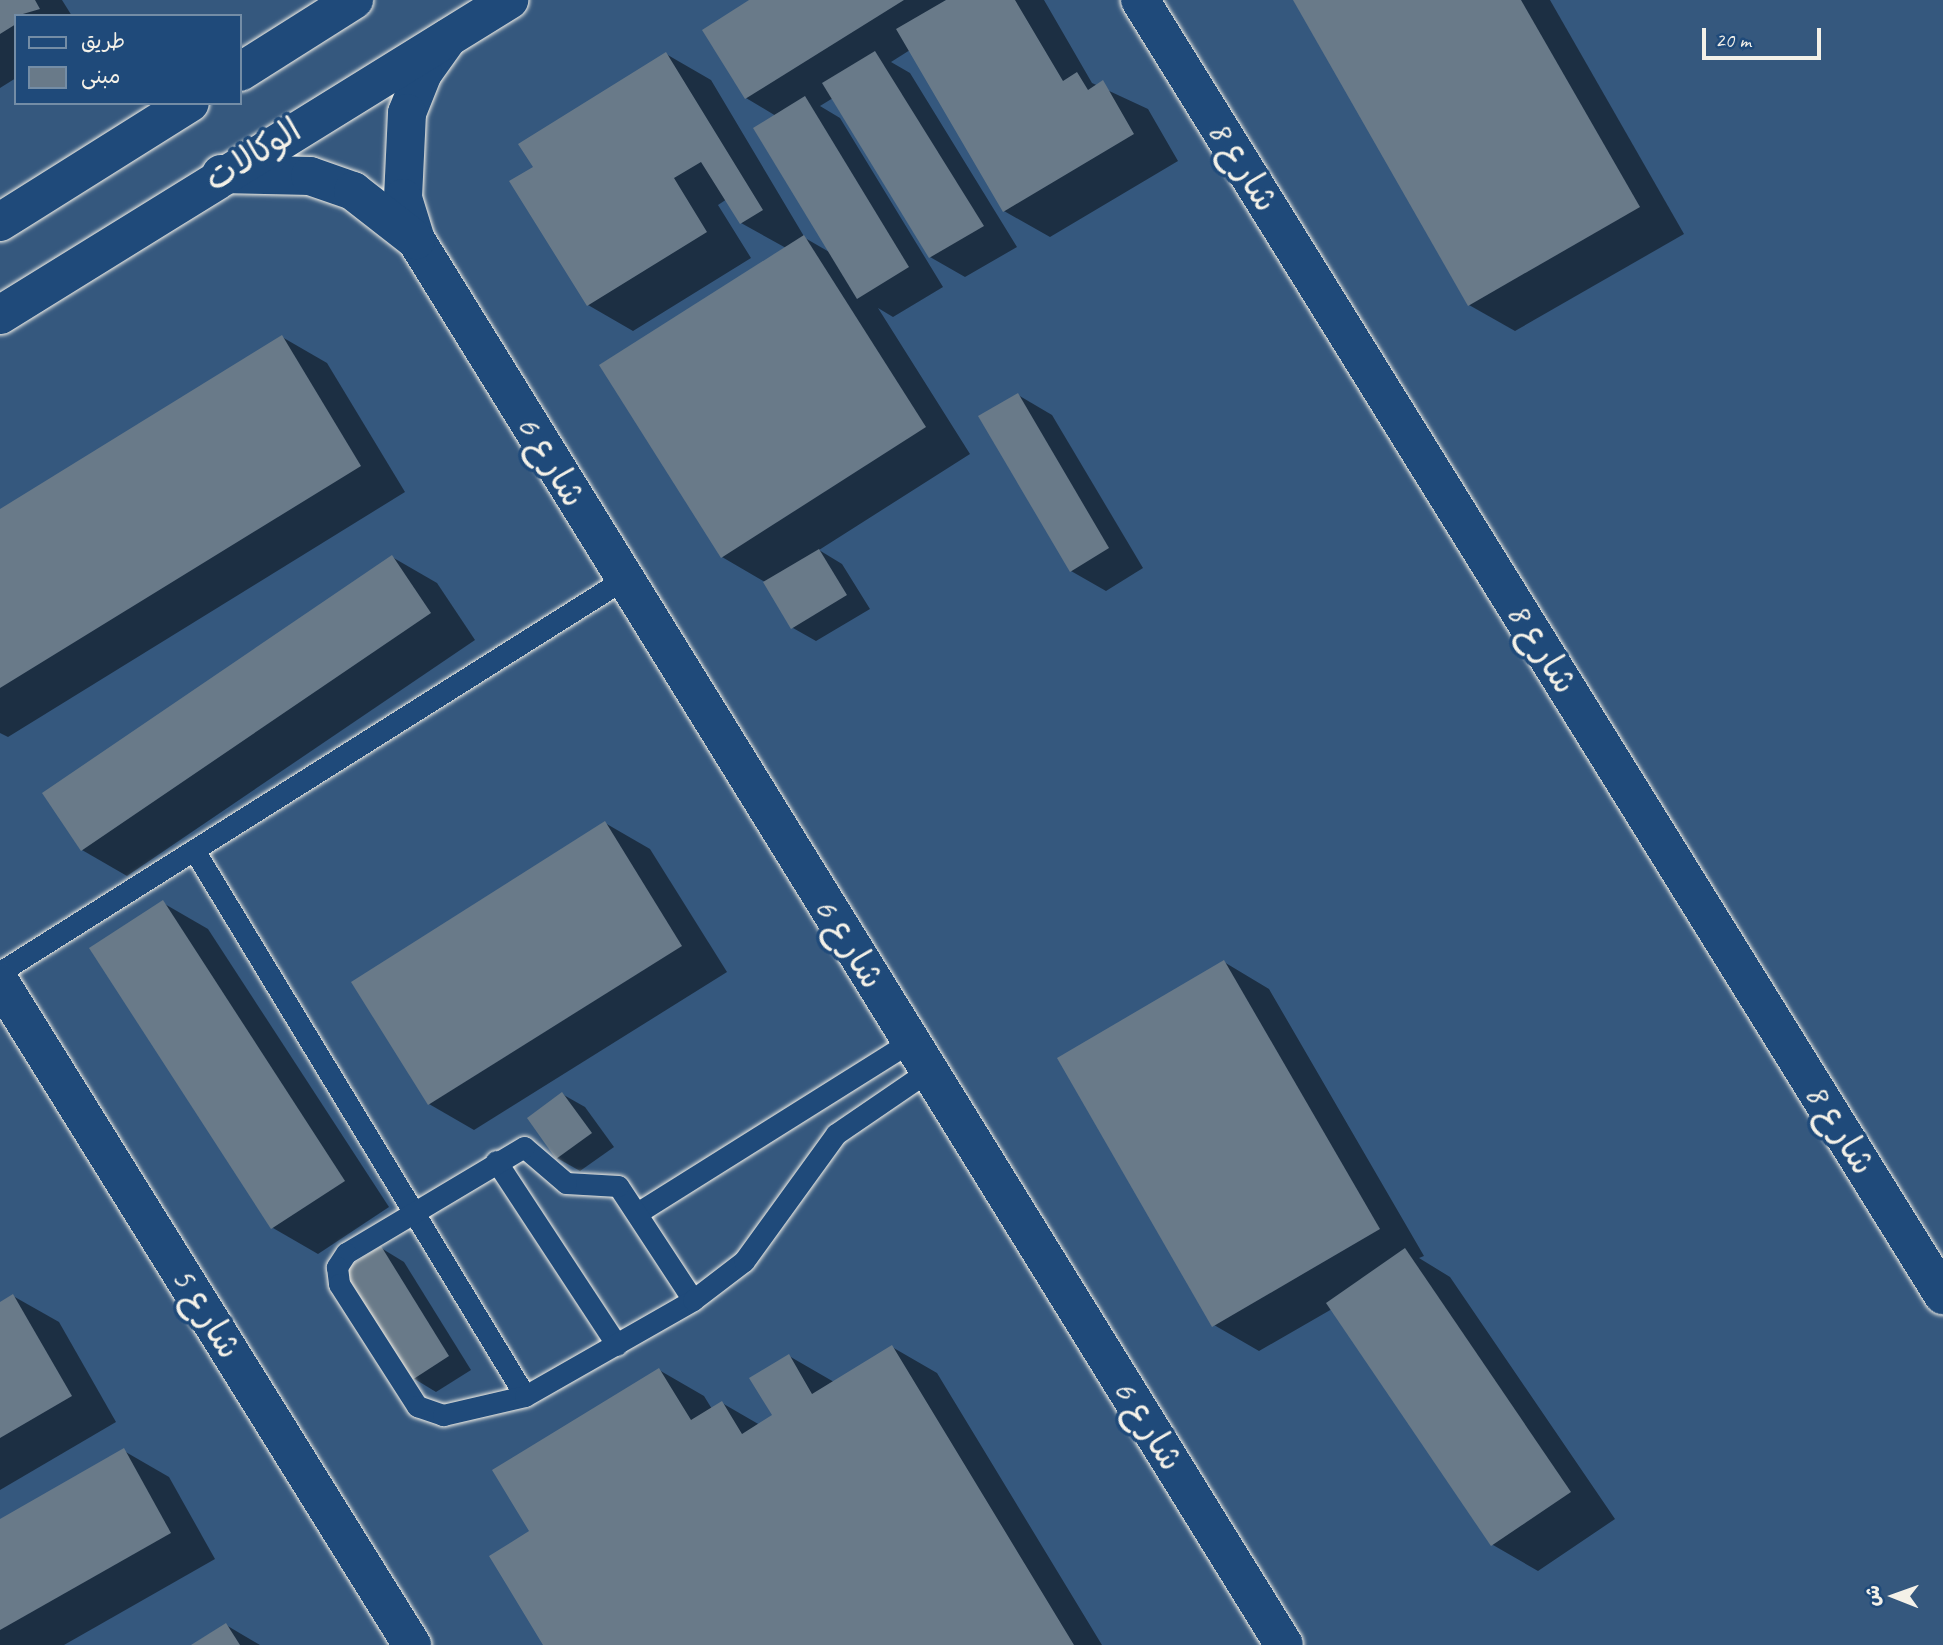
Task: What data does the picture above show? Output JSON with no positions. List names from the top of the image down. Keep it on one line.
{"streets":{"street":["الوكالات","شارع 8","شارع 6","شارع 5"]},"crossings":[["الوكالات","شارع 6"]],"legend":["طريق","مبنى"],"scale_bar":"20 m","north":"left"}
